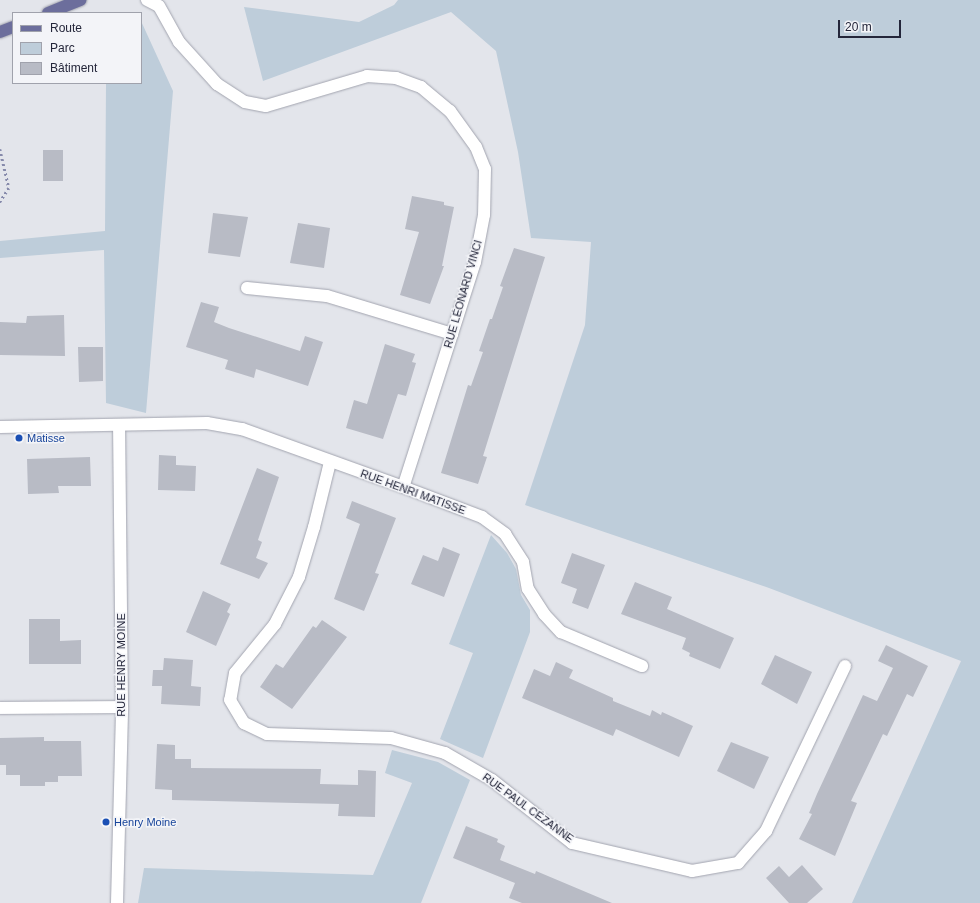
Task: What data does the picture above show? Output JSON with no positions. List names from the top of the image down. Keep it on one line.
{"streets":{"street":["RUE LÉONARD VINCI","RUE HENRI MATISSE","RUE HENRY MOINE","RUE PAUL CÉZANNE"]},"crossings":[["RUE LÉONARD VINCI","RUE HENRI MATISSE"],["RUE HENRI MATISSE","RUE HENRY MOINE"],["RUE HENRI MATISSE","RUE PAUL CÉZANNE"]],"places":["Matisse","Henry Moine"],"legend":["Route","Parc","Bâtiment"],"scale_bar":"20 m"}
